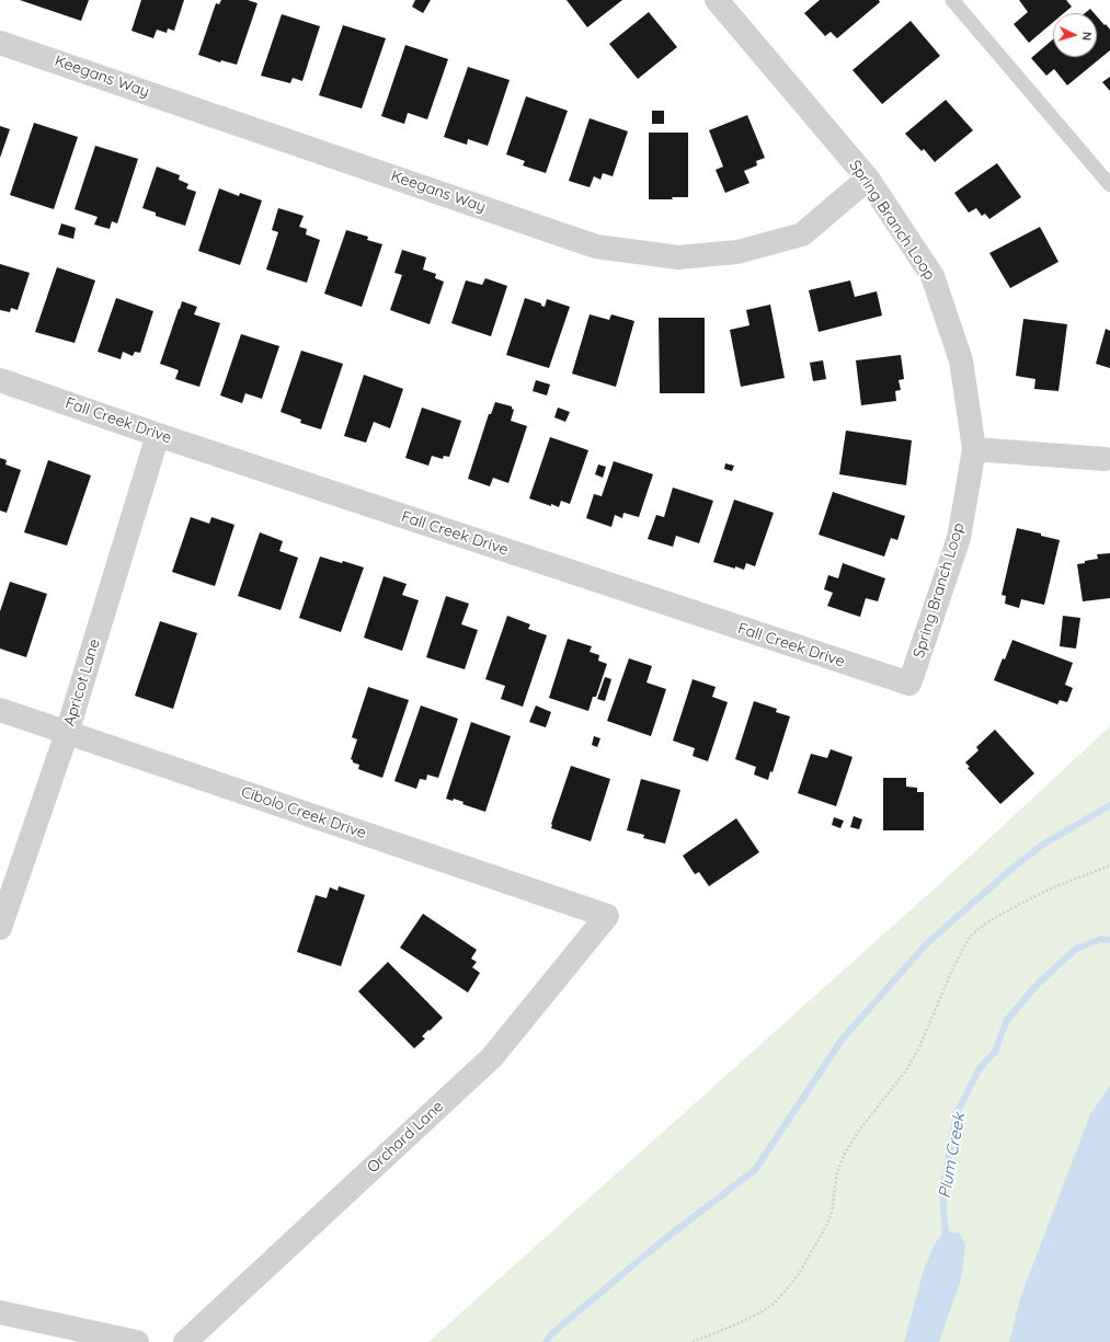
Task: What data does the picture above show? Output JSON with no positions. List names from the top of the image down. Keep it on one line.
{"streets":{"street":["Keegans Way","Spring Branch Loop","Fall Creek Drive","Apricot Lane","Cibolo Creek Drive","Orchard Lane"]},"crossings":[["Keegans Way","Spring Branch Loop"],["Spring Branch Loop","Fall Creek Drive"],["Fall Creek Drive","Apricot Lane"],["Apricot Lane","Cibolo Creek Drive"],["Cibolo Creek Drive","Orchard Lane"]],"water":["Plum Creek"],"north":"right"}
